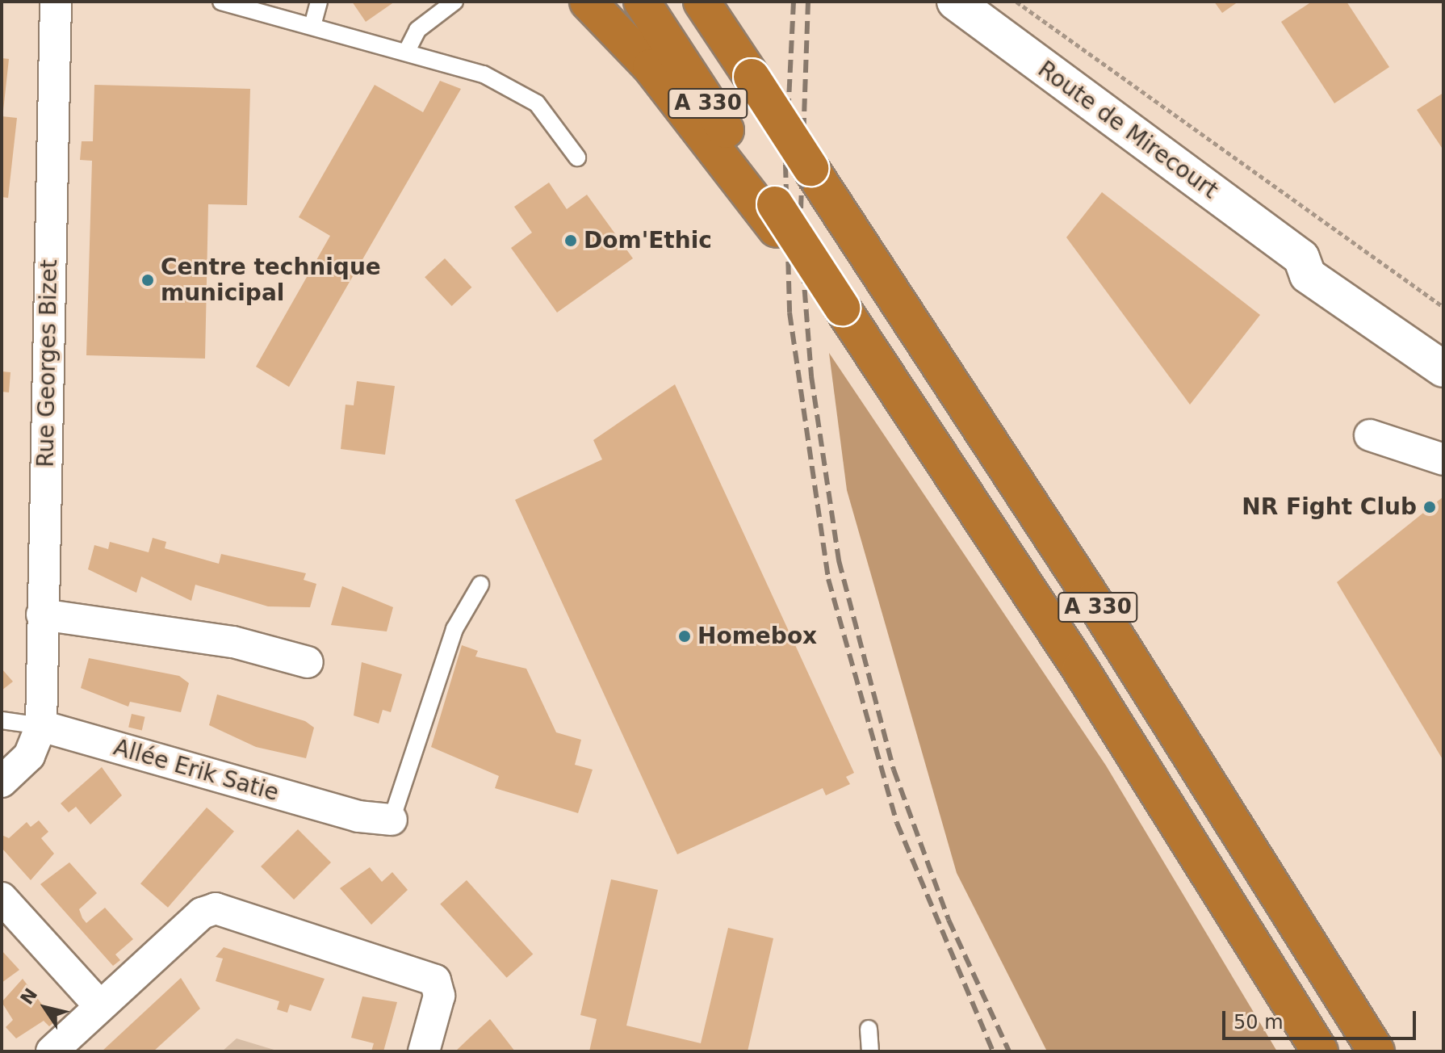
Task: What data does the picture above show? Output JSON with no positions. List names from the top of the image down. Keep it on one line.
{"streets":{"highway":["A 330"],"main road":["Route de Mirecourt"],"street":["Rue Georges Bizet","Allée Erik Satie"]},"crossings":[["Rue Georges Bizet","Allée Erik Satie"]],"places":["Dom'Ethic","Centre technique municipal","NR Fight Club","Homebox"],"scale_bar":"50 m","north":"top left"}
